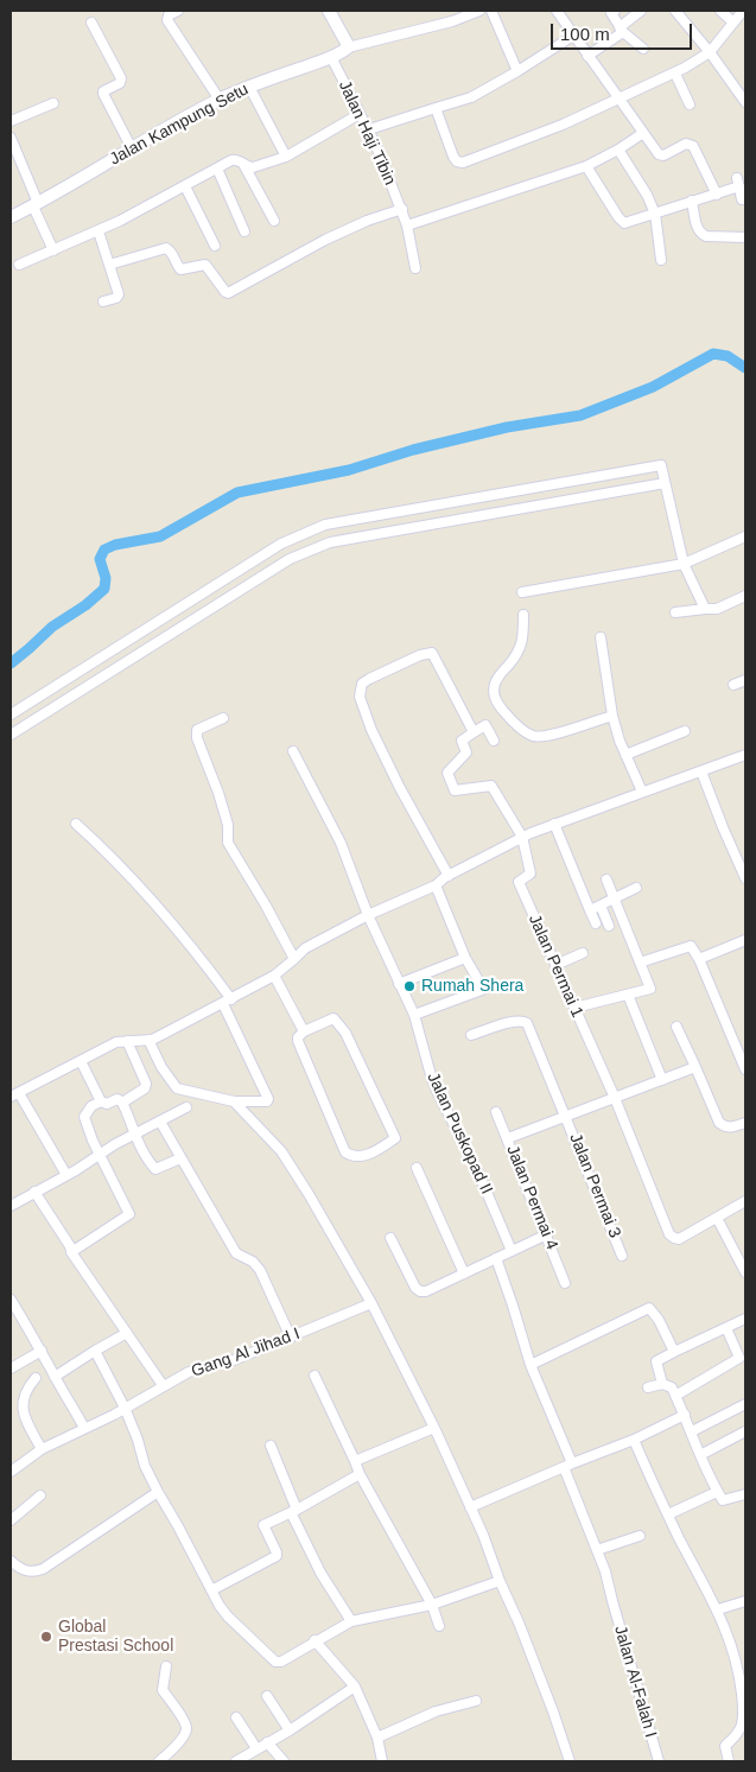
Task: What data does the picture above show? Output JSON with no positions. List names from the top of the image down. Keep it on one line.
{"streets":{"street":["Jalan Kampung Setu","Jalan Haji Tibin","Jalan Permai 1","Jalan Puskopad II","Jalan Permai 3","Jalan Permai 4","Gang Al Jihad I","Jalan Al-Falah I"]},"crossings":[["Jalan Kampung Setu","Jalan Haji Tibin"]],"places":["Rumah Shera","Global Prestasi School"],"scale_bar":"100 m"}
